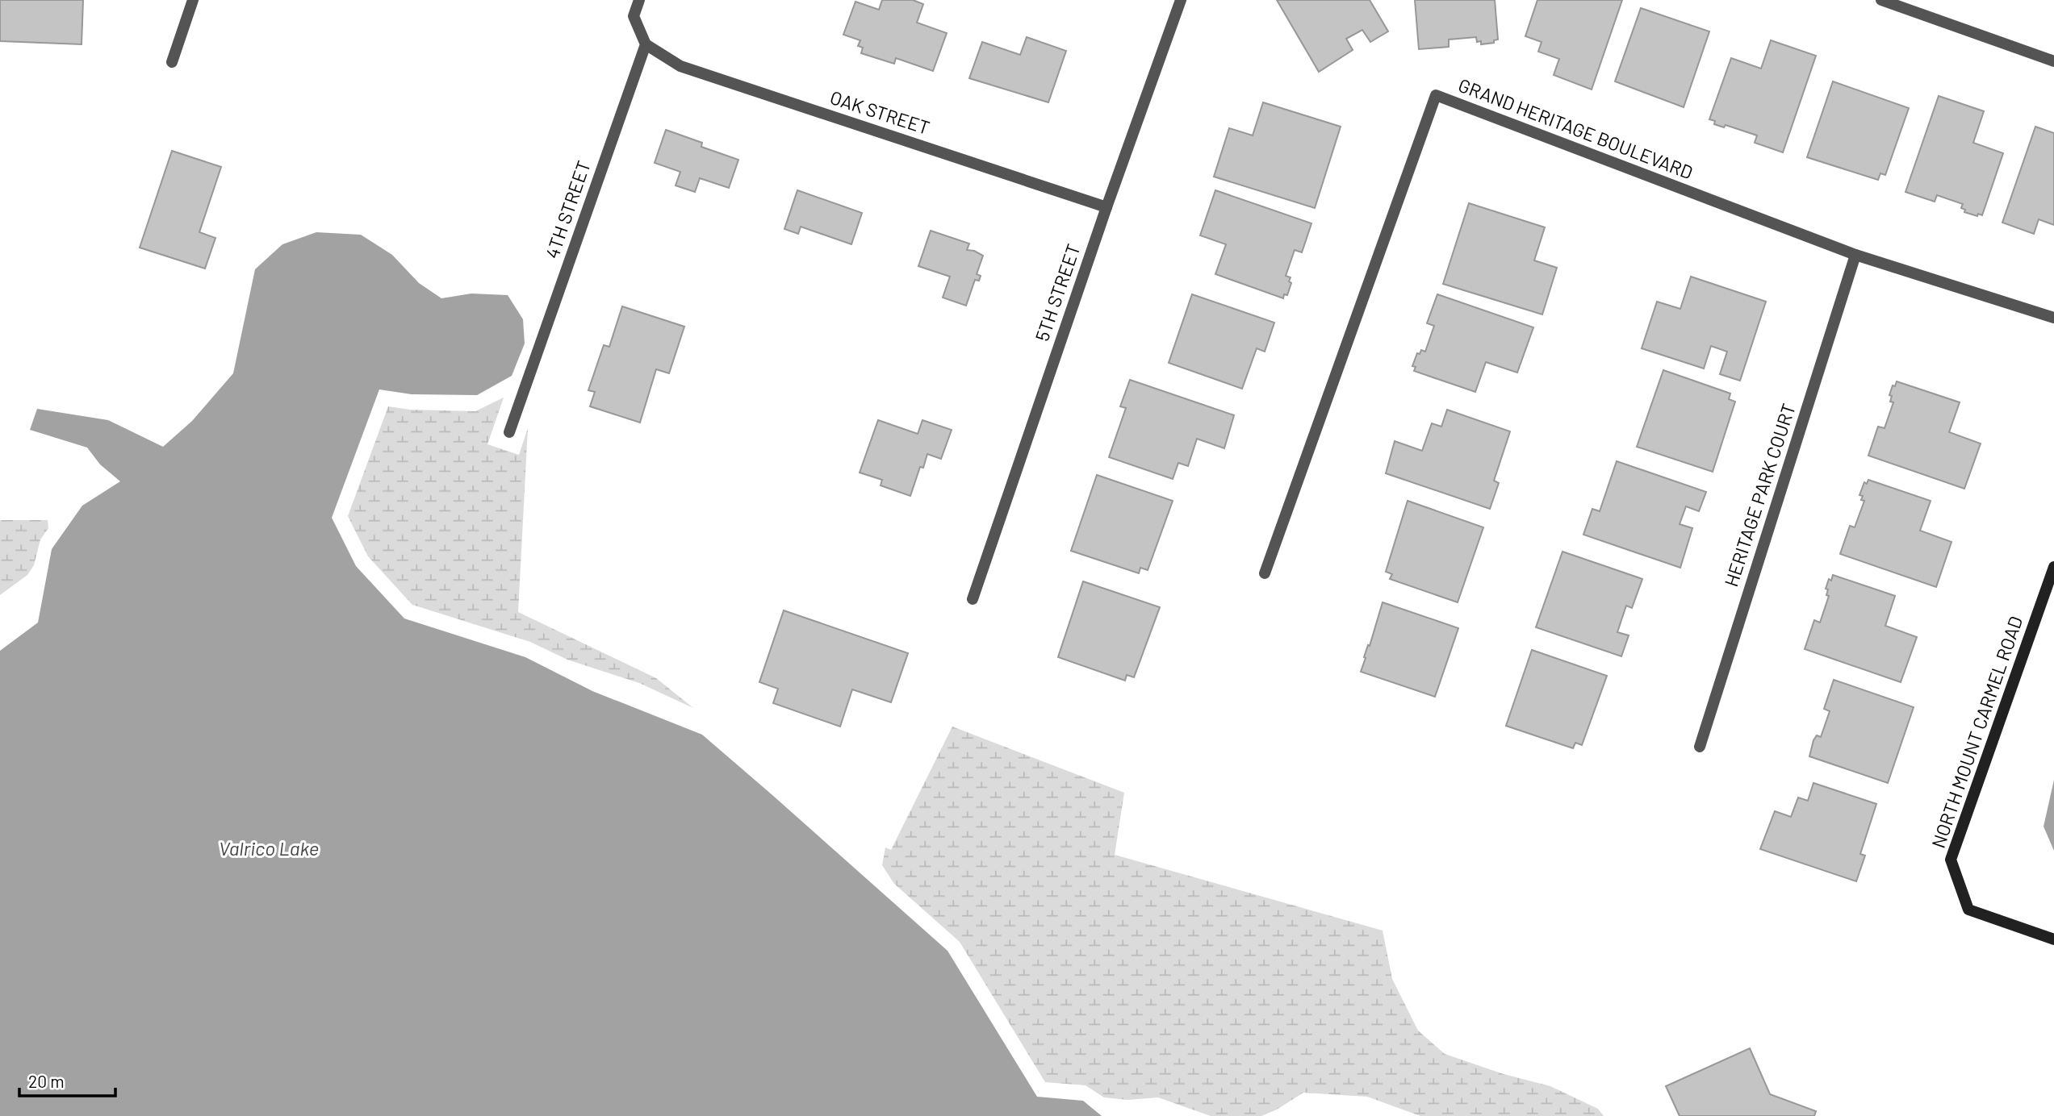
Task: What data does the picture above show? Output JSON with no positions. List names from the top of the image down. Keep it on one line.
{"streets":{"street":["OAK STREET","GRAND HERITAGE BOULEVARD","4TH STREET","5TH STREET","HERITAGE PARK COURT","NORTH MOUNT CARMEL ROAD"]},"crossings":[["OAK STREET","4TH STREET"],["OAK STREET","5TH STREET"],["GRAND HERITAGE BOULEVARD","HERITAGE PARK COURT"]],"water":["Valrico Lake"],"scale_bar":"20 m"}
